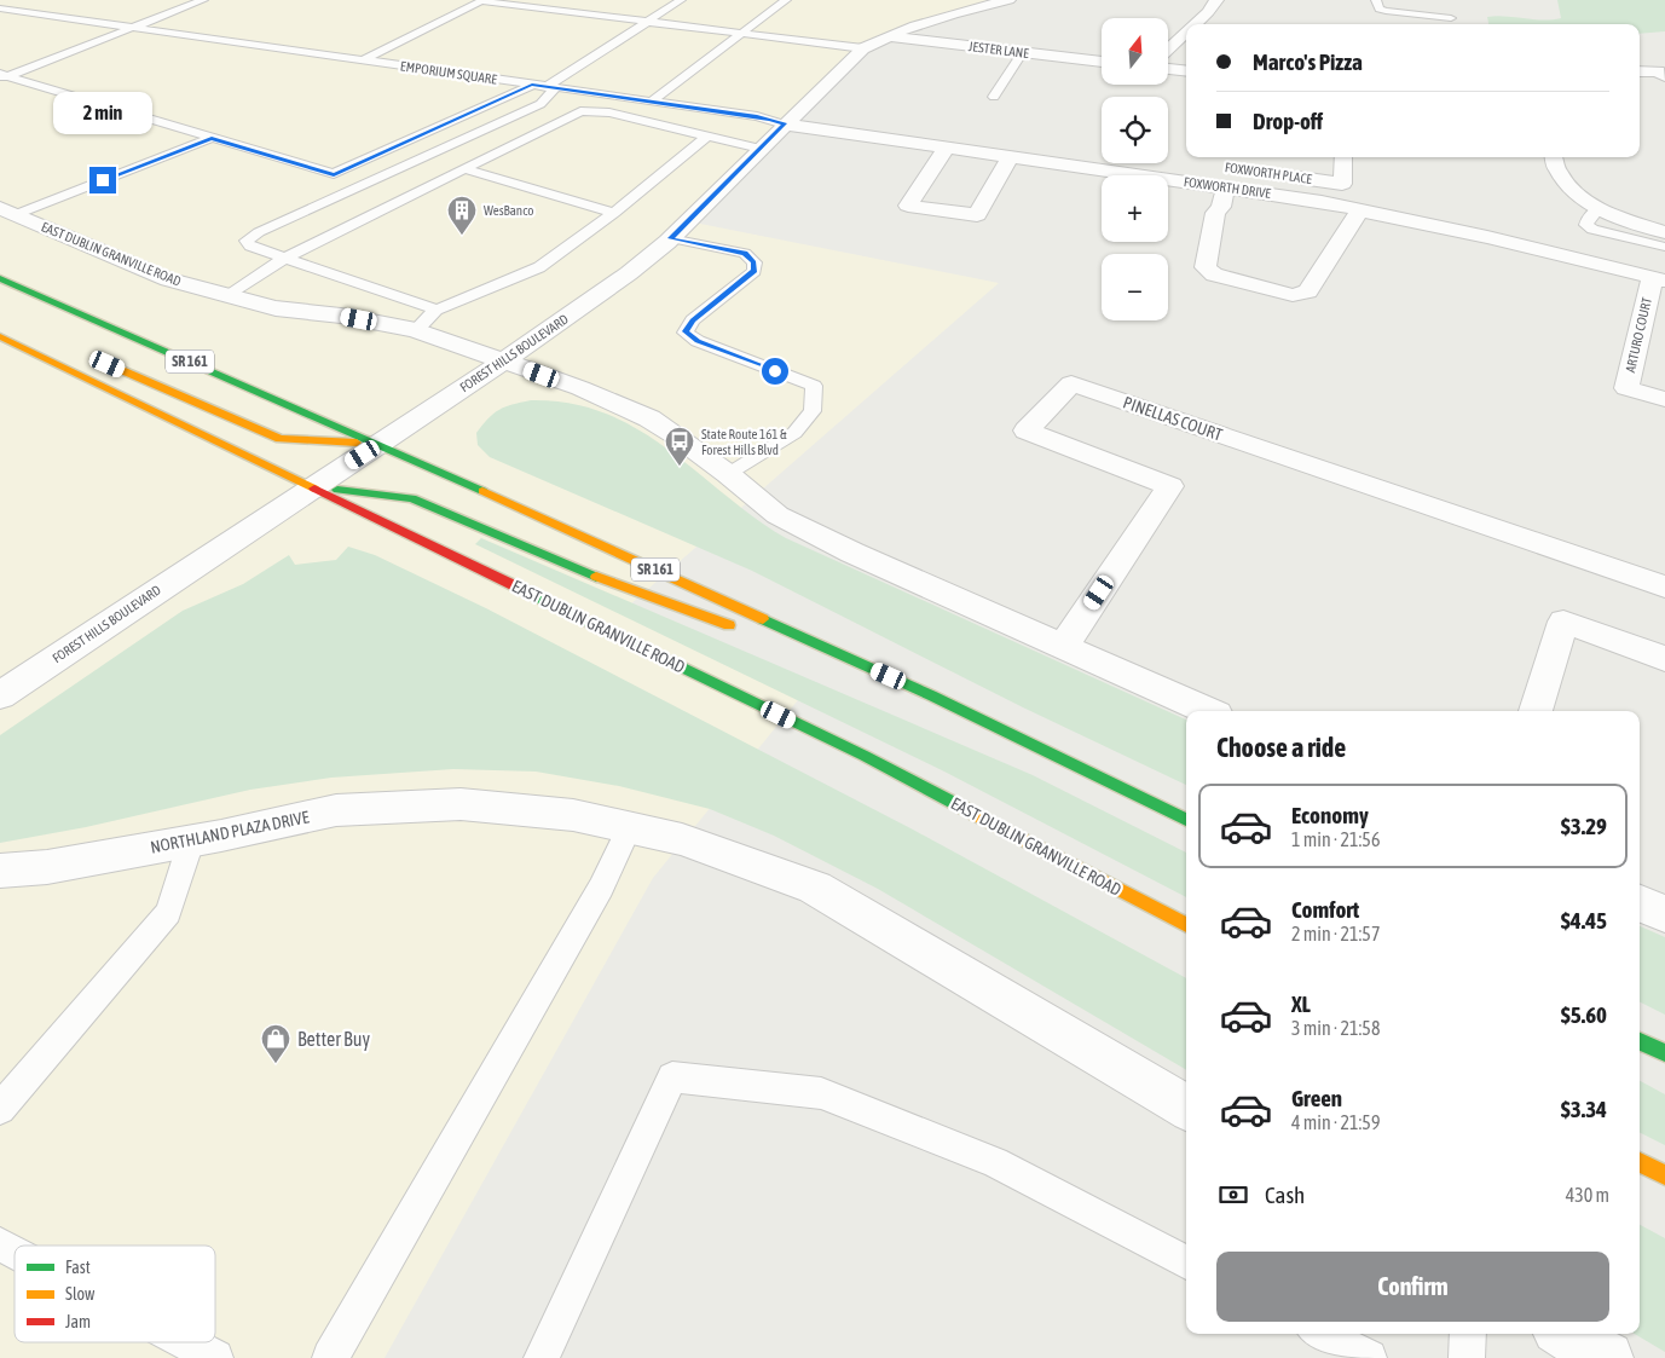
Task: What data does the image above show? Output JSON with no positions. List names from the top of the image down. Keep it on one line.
{"streets":{"main road":["EAST DUBLIN GRANVILLE ROAD","SR 161"],"street":["JESTER LANE","FOXWORTH PLACE","FOXWORTH DRIVE","ARTURO COURT","FOREST HILLS BOULEVARD","PINELLAS COURT","NORTHLAND PLAZA DRIVE"],"lane":["EMPORIUM SQUARE"]},"crossings":[["JESTER LANE","FOREST HILLS BOULEVARD"],["EMPORIUM SQUARE","FOXWORTH DRIVE"],["EMPORIUM SQUARE","FOREST HILLS BOULEVARD"],["FOXWORTH DRIVE","ARTURO COURT"],["FOXWORTH DRIVE","FOREST HILLS BOULEVARD"],["EAST DUBLIN GRANVILLE ROAD","FOREST HILLS BOULEVARD"],["EAST DUBLIN GRANVILLE ROAD","PINELLAS COURT"],["FOREST HILLS BOULEVARD","SR 161"]],"places":{"building":["WesBanco"],"bus stop":["State Route 161 & Forest Hills Blvd"],"shop":["Better Buy"]},"legend":["Fast","Slow","Jam"],"north":"top","page":{"map_buttons":["+","−"],"banner":["Marco's Pizza","Drop-off"],"bubble":"2 min","heading":"Choose a ride","list":[{"name":"Economy","note":"1 min · 21:56","value":"$3.29"},{"name":"Comfort","note":"2 min · 21:57","value":"$4.45"},{"name":"XL","note":"3 min · 21:58","value":"$5.60"},{"name":"Green","note":"4 min · 21:59","value":"$3.34"}],"pay":["Cash","430 m"],"buttons":"Confirm"}}
